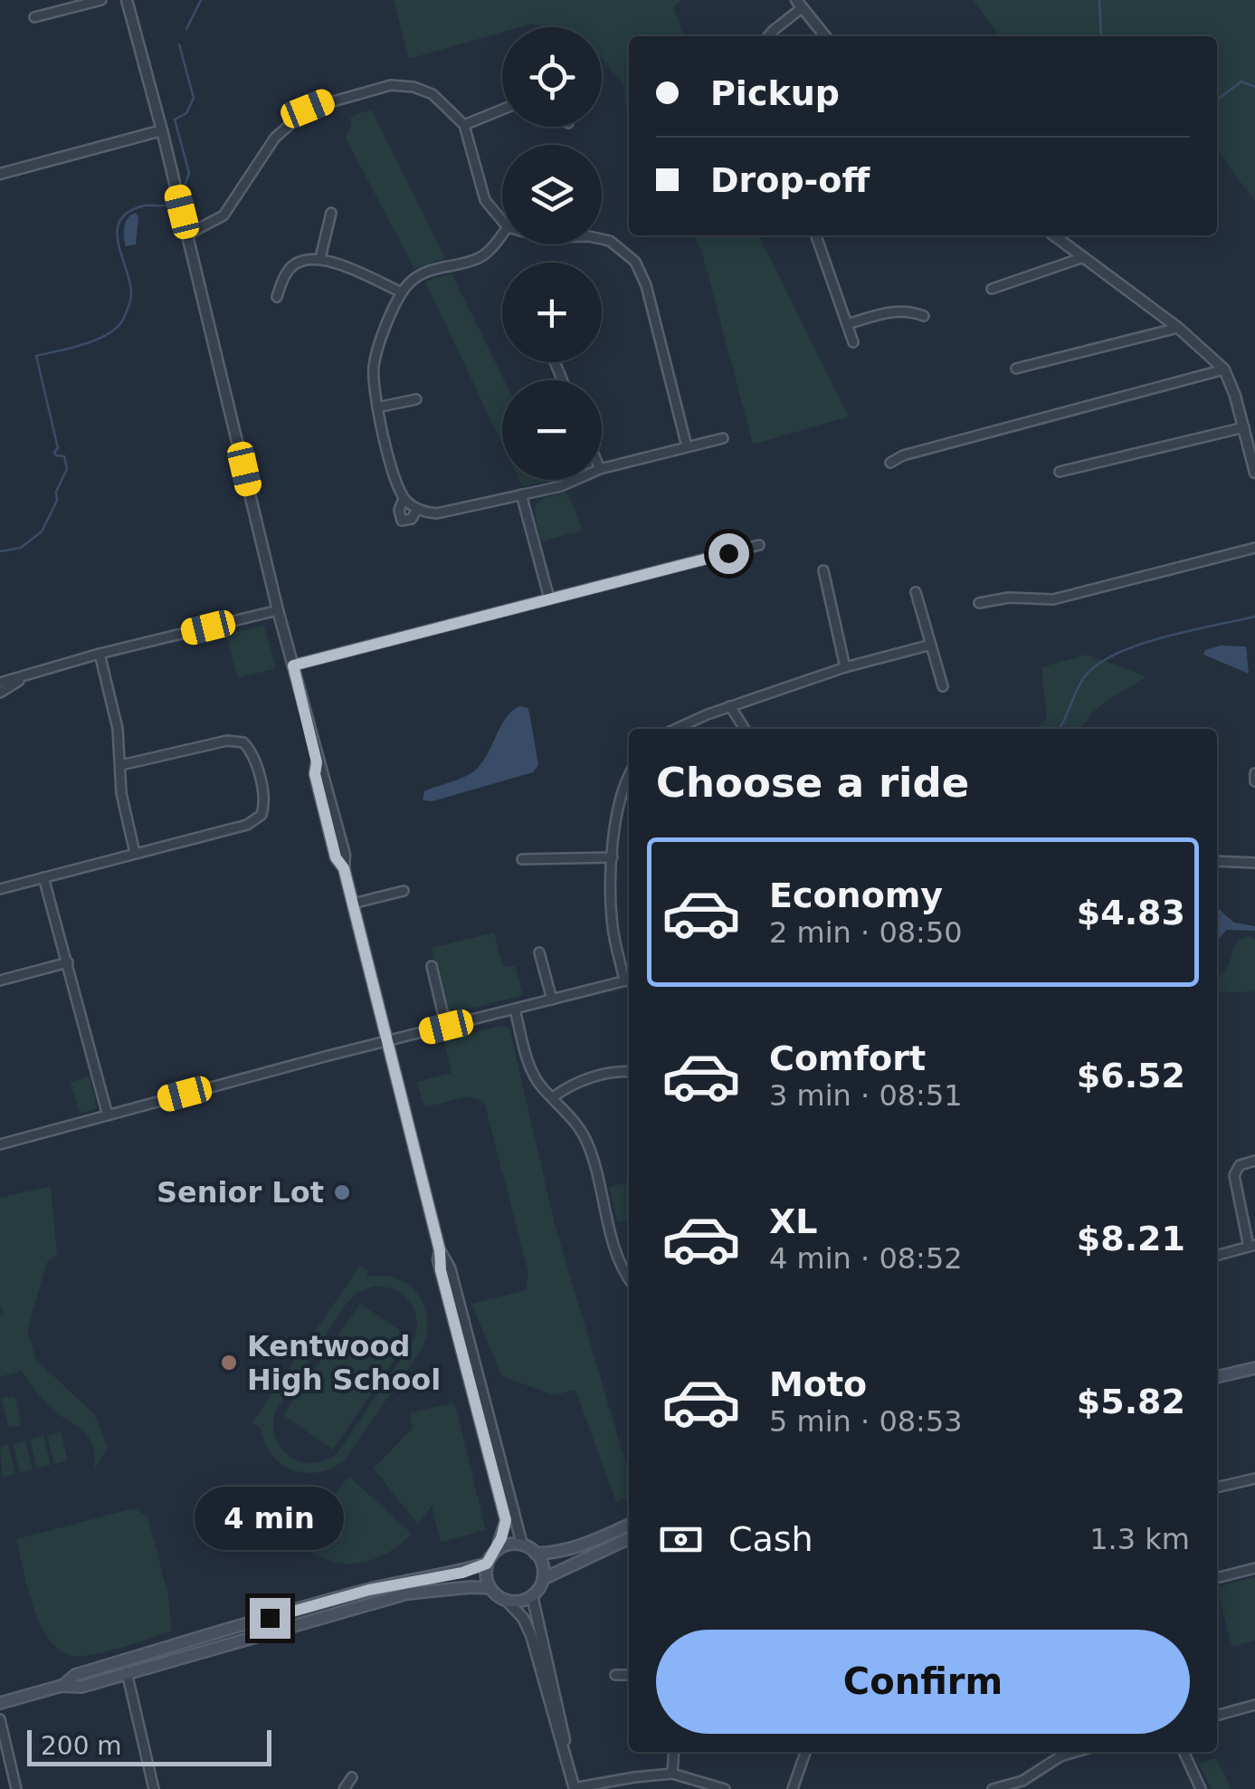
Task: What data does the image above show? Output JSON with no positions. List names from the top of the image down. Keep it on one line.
{"places":["Senior Lot","Kentwood High School"],"scale_bar":"200 m","page":{"map_buttons":["+","−"],"banner":["Pickup","Drop-off"],"heading":"Choose a ride","list":[{"name":"Economy","note":"2 min · 08:50","value":"$4.83"},{"name":"Comfort","note":"3 min · 08:51","value":"$6.52"},{"name":"XL","note":"4 min · 08:52","value":"$8.21"},{"name":"Moto","note":"5 min · 08:53","value":"$5.82"}],"bubble":"4 min","pay":["Cash","1.3 km"],"buttons":"Confirm","scale":"200 m"}}
